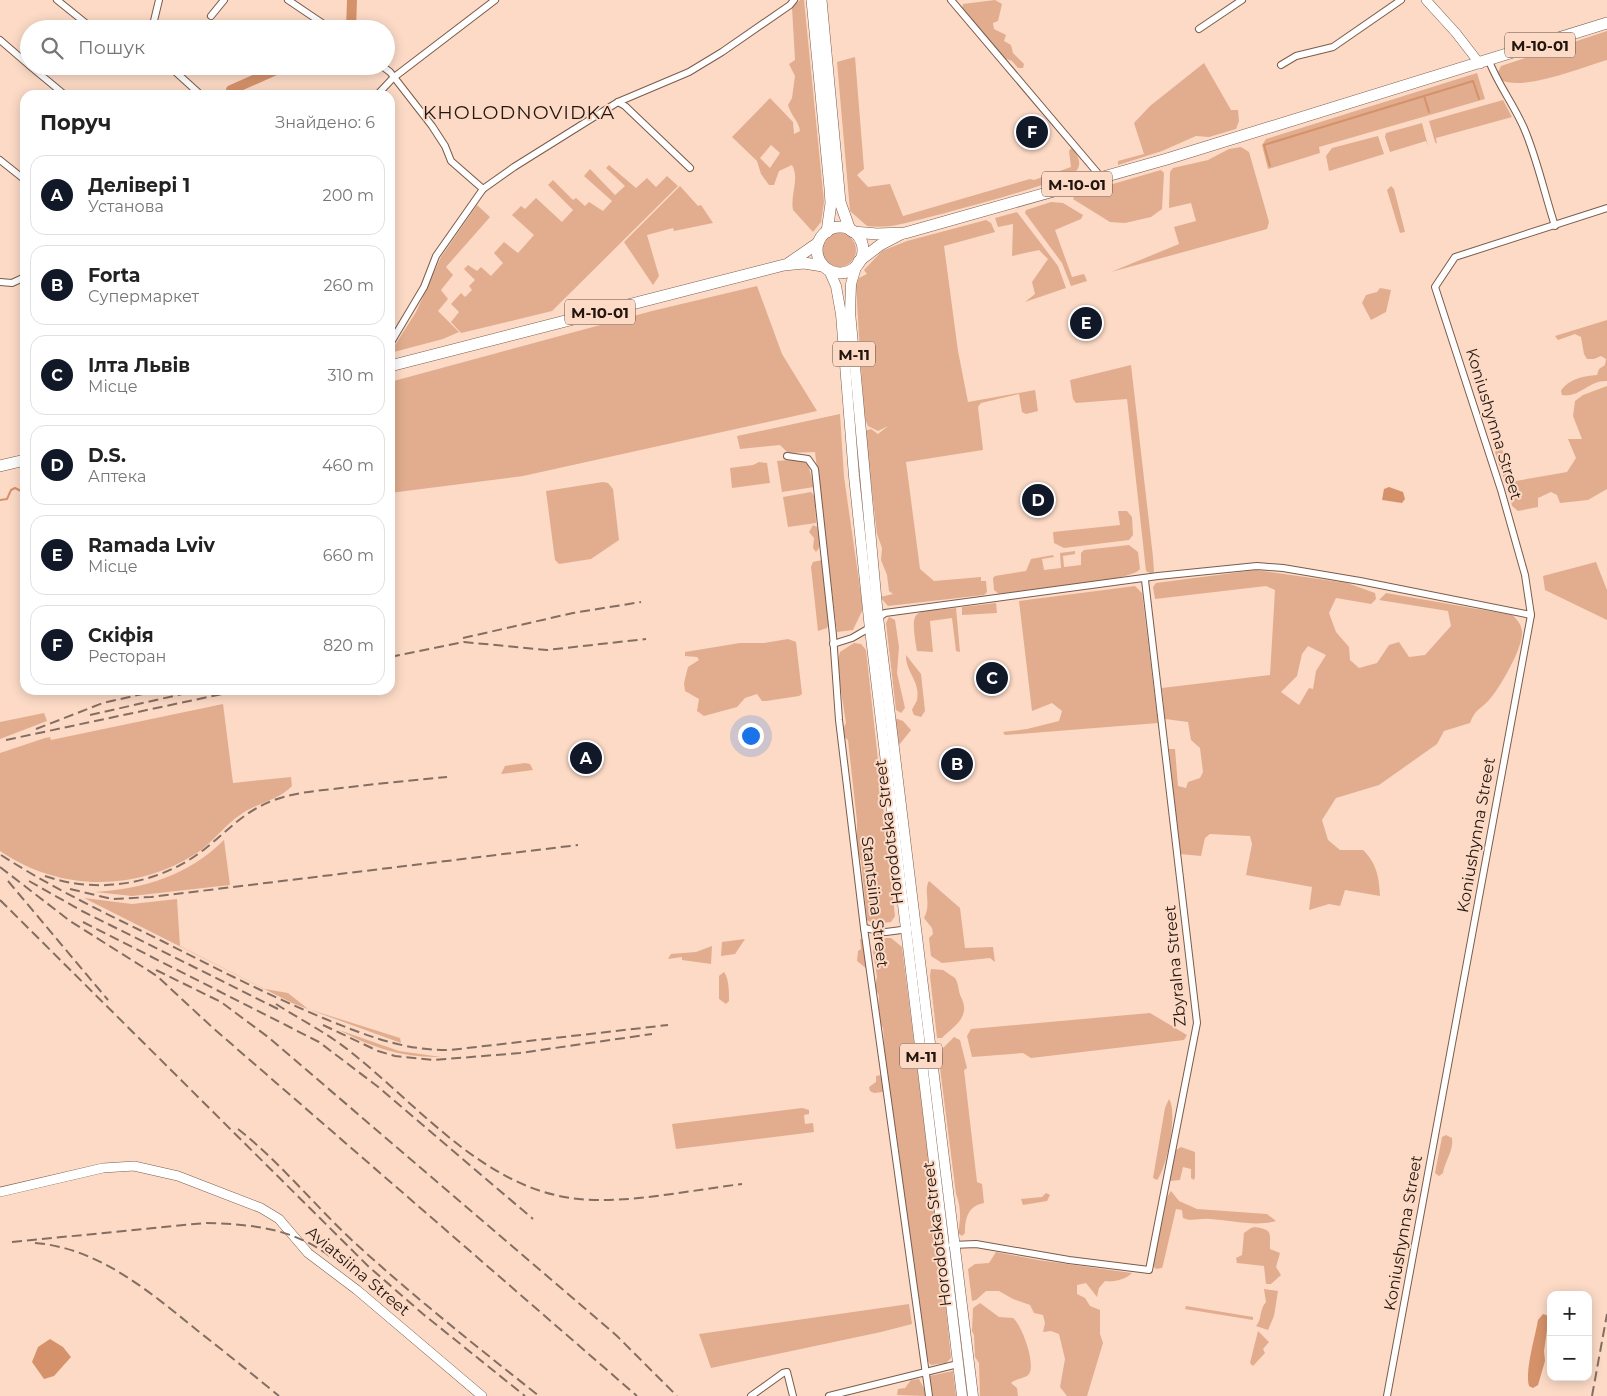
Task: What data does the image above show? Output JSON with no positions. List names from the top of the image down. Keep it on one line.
{"streets":{"highway":["М-10-01","М-11"],"main road":["Horodotska Street"],"street":["Koniushynna Street","Stantsiina Street","Zbyralna Street","Aviatsiina Street"]},"crossings":[["М-10-01","М-11"],["М-10-01","Horodotska Street"],["М-11","Horodotska Street"],["Horodotska Street","Zbyralna Street"]],"districts":["KHOLODNOVIDKA"],"page":{"search":"Пошук","heading":["Поруч","Знайдено: 6"],"pins":["F","E","D","C","A","B"],"list":[{"mark":"A","name":"Делівері 1","note":"Установа","value":"200 m"},{"mark":"B","name":"Forta","note":"Супермаркет","value":"260 m"},{"mark":"C","name":"Ілта Львів","note":"Місце","value":"310 m"},{"mark":"D","name":"D.S.","note":"Аптека","value":"460 m"},{"mark":"E","name":"Ramada Lviv","note":"Місце","value":"660 m"},{"mark":"F","name":"Скіфія","note":"Ресторан","value":"820 m"}],"map_buttons":["+","−"]}}
